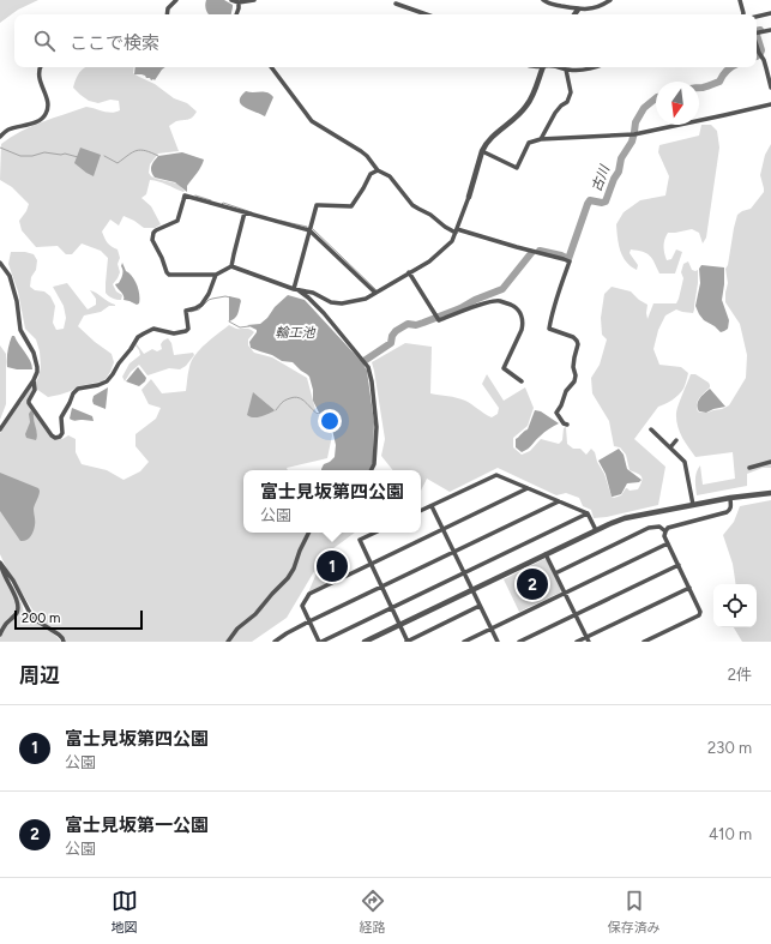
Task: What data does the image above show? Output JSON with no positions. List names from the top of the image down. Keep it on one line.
{"water":["古川","輪工池"],"scale_bar":"200 m","north":"bottom","page":{"search":"ここで検索","popup":["富士見坂第四公園","公園"],"pins":["1","2"],"scale":"200 m","heading":["周辺","2件"],"list":[{"mark":"1","name":"富士見坂第四公園","note":"公園","value":"230 m"},{"mark":"2","name":"富士見坂第一公園","note":"公園","value":"410 m"}],"nav":["地図","経路","保存済み"]}}
